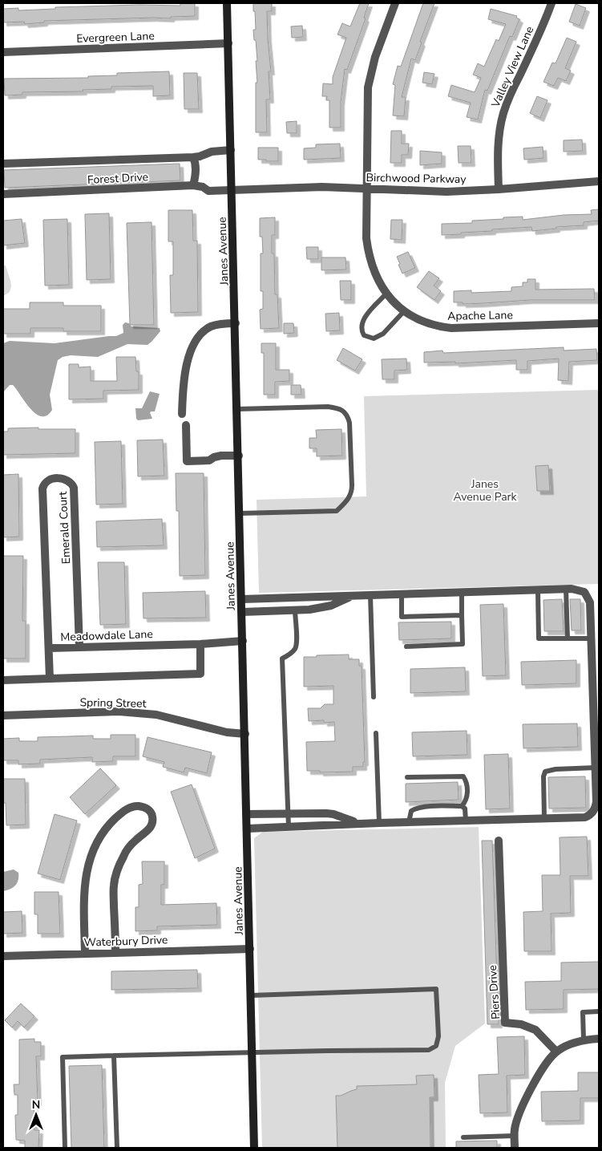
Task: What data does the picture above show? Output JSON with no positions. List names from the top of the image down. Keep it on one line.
{"streets":{"street":["Evergreen Lane","Valley View Lane","Forest Drive","Birchwood Parkway","Janes Avenue","Apache Lane","Emerald Court","Meadowdale Lane","Spring Street","Waterbury Drive","Piers Drive"]},"crossings":[["Evergreen Lane","Janes Avenue"],["Valley View Lane","Birchwood Parkway"],["Forest Drive","Birchwood Parkway"],["Forest Drive","Janes Avenue"],["Birchwood Parkway","Janes Avenue"],["Birchwood Parkway","Apache Lane"],["Janes Avenue","Meadowdale Lane"],["Janes Avenue","Spring Street"],["Janes Avenue","Waterbury Drive"],["Emerald Court","Meadowdale Lane"]],"parks":["Janes Avenue Park"],"north":"top"}
